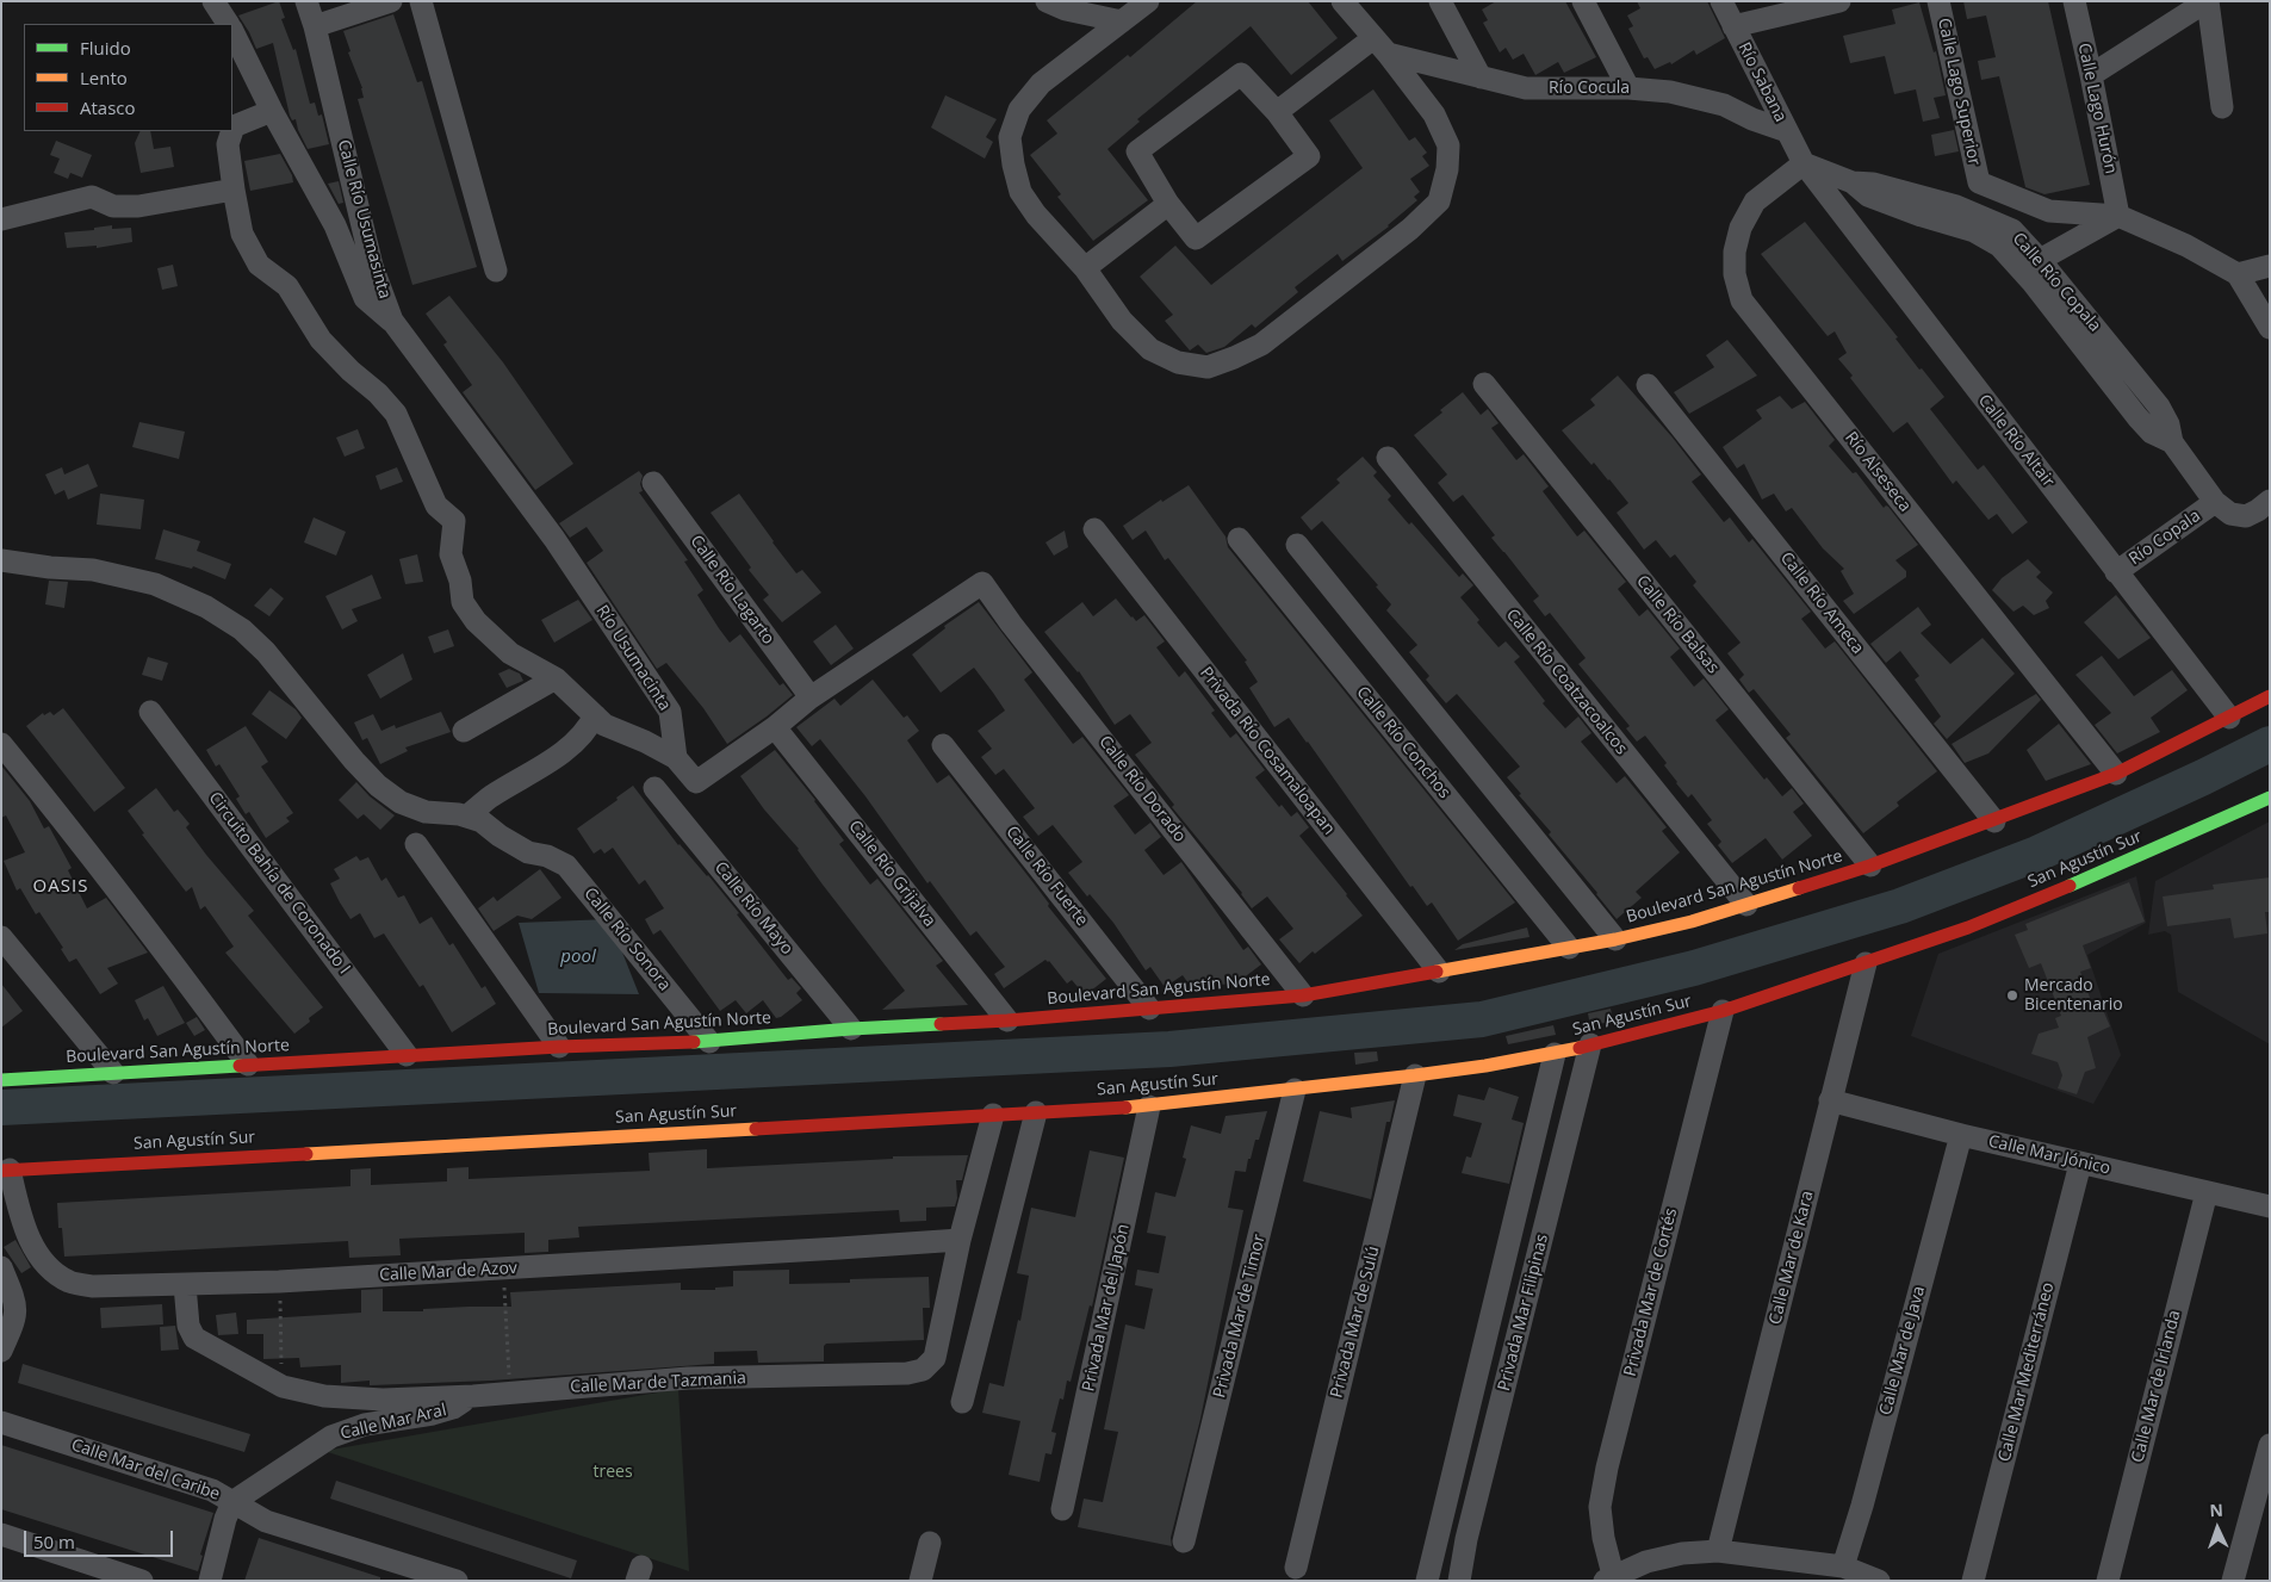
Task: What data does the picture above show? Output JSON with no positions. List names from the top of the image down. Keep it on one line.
{"streets":{"main road":["San Agustín Sur","Boulevard San Agustín Norte"],"street":["Río Sabana","Río Cocula","Calle Lago Superior","Calle Lago Hurón","Calle Río Usumasinta","Calle Río Copala","Calle Río Altair","Río Alseseca","Río Copala","Calle Río Lagarto","Calle Río Ameca","Calle Río Balsas","Río Usumacinta","Calle Río Coatzacoalcos","Calle Río Conchos","Privada Río Cosamaloapan","Calle Río Dorado","Calle Río Grijalva","Calle Río Fuerte","Circuito Bahía de Coronado I","Calle Río Mayo","Calle Río Sonora","Calle Mar Jónico","Calle Mar de Kara","Calle Mar de Azov","Privada Mar de Cortés","Privada Mar del Japón","Privada Mar Filipinas","Privada Mar de Timor","Privada Mar de Sulú","Calle Mar de Java","Calle Mar Mediterráneo","Calle Mar de Tazmania","Calle Mar de Irlanda","Calle Mar Aral","Calle Mar del Caribe"]},"crossings":[["Río Sabana","Río Cocula"],["Río Sabana","Calle Río Copala"],["Río Sabana","Calle Río Altair"],["Río Sabana","Río Alseseca"],["Calle Lago Superior","Calle Lago Hurón"],["Calle Río Usumasinta","Río Usumacinta"],["Calle Río Copala","Calle Río Altair"],["Calle Río Copala","Río Alseseca"],["Calle Río Copala","Río Copala"],["Calle Río Altair","Río Alseseca"],["Calle Río Altair","Río Copala"],["Calle Río Altair","Boulevard San Agustín Norte"],["Río Alseseca","Boulevard San Agustín Norte"],["Calle Río Lagarto","Calle Río Dorado"],["Calle Río Ameca","Boulevard San Agustín Norte"],["Calle Río Balsas","Boulevard San Agustín Norte"],["Calle Río Coatzacoalcos","Boulevard San Agustín Norte"],["Calle Río Conchos","Boulevard San Agustín Norte"],["Privada Río Cosamaloapan","Boulevard San Agustín Norte"],["Calle Río Dorado","Boulevard San Agustín Norte"],["San Agustín Sur","Calle Mar de Kara"],["San Agustín Sur","Calle Mar de Azov"],["San Agustín Sur","Privada Mar de Cortés"],["San Agustín Sur","Privada Mar del Japón"],["San Agustín Sur","Privada Mar Filipinas"],["San Agustín Sur","Privada Mar de Timor"],["San Agustín Sur","Privada Mar de Sulú"],["San Agustín Sur","Calle Mar de Tazmania"],["Calle Río Grijalva","Boulevard San Agustín Norte"],["Calle Río Fuerte","Boulevard San Agustín Norte"],["Circuito Bahía de Coronado I","Boulevard San Agustín Norte"],["Boulevard San Agustín Norte","Calle Río Mayo"],["Boulevard San Agustín Norte","Calle Río Sonora"],["Calle Mar Jónico","Calle Mar de Kara"],["Calle Mar Jónico","Calle Mar de Java"],["Calle Mar Jónico","Calle Mar Mediterráneo"],["Calle Mar Jónico","Calle Mar de Irlanda"],["Calle Mar de Azov","Calle Mar de Tazmania"],["Calle Mar de Tazmania","Calle Mar Aral"],["Calle Mar Aral","Calle Mar del Caribe"]],"districts":["OASIS"],"water":["pool"],"parks":["trees"],"places":["Mercado Bicentenario"],"legend":["Fluido","Lento","Atasco"],"scale_bar":"50 m","north":"top"}
